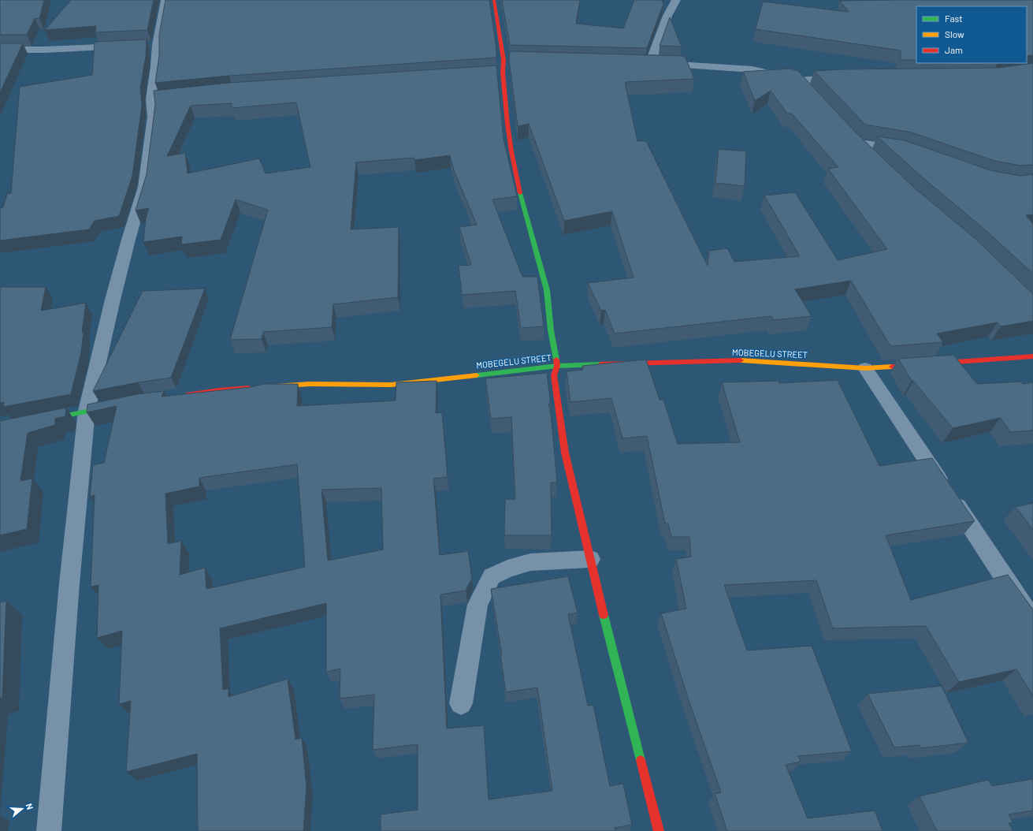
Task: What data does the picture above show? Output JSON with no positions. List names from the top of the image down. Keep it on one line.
{"streets":{"street":["MOBEGELU STREET"]},"legend":["Fast","Slow","Jam"],"north":"right"}
